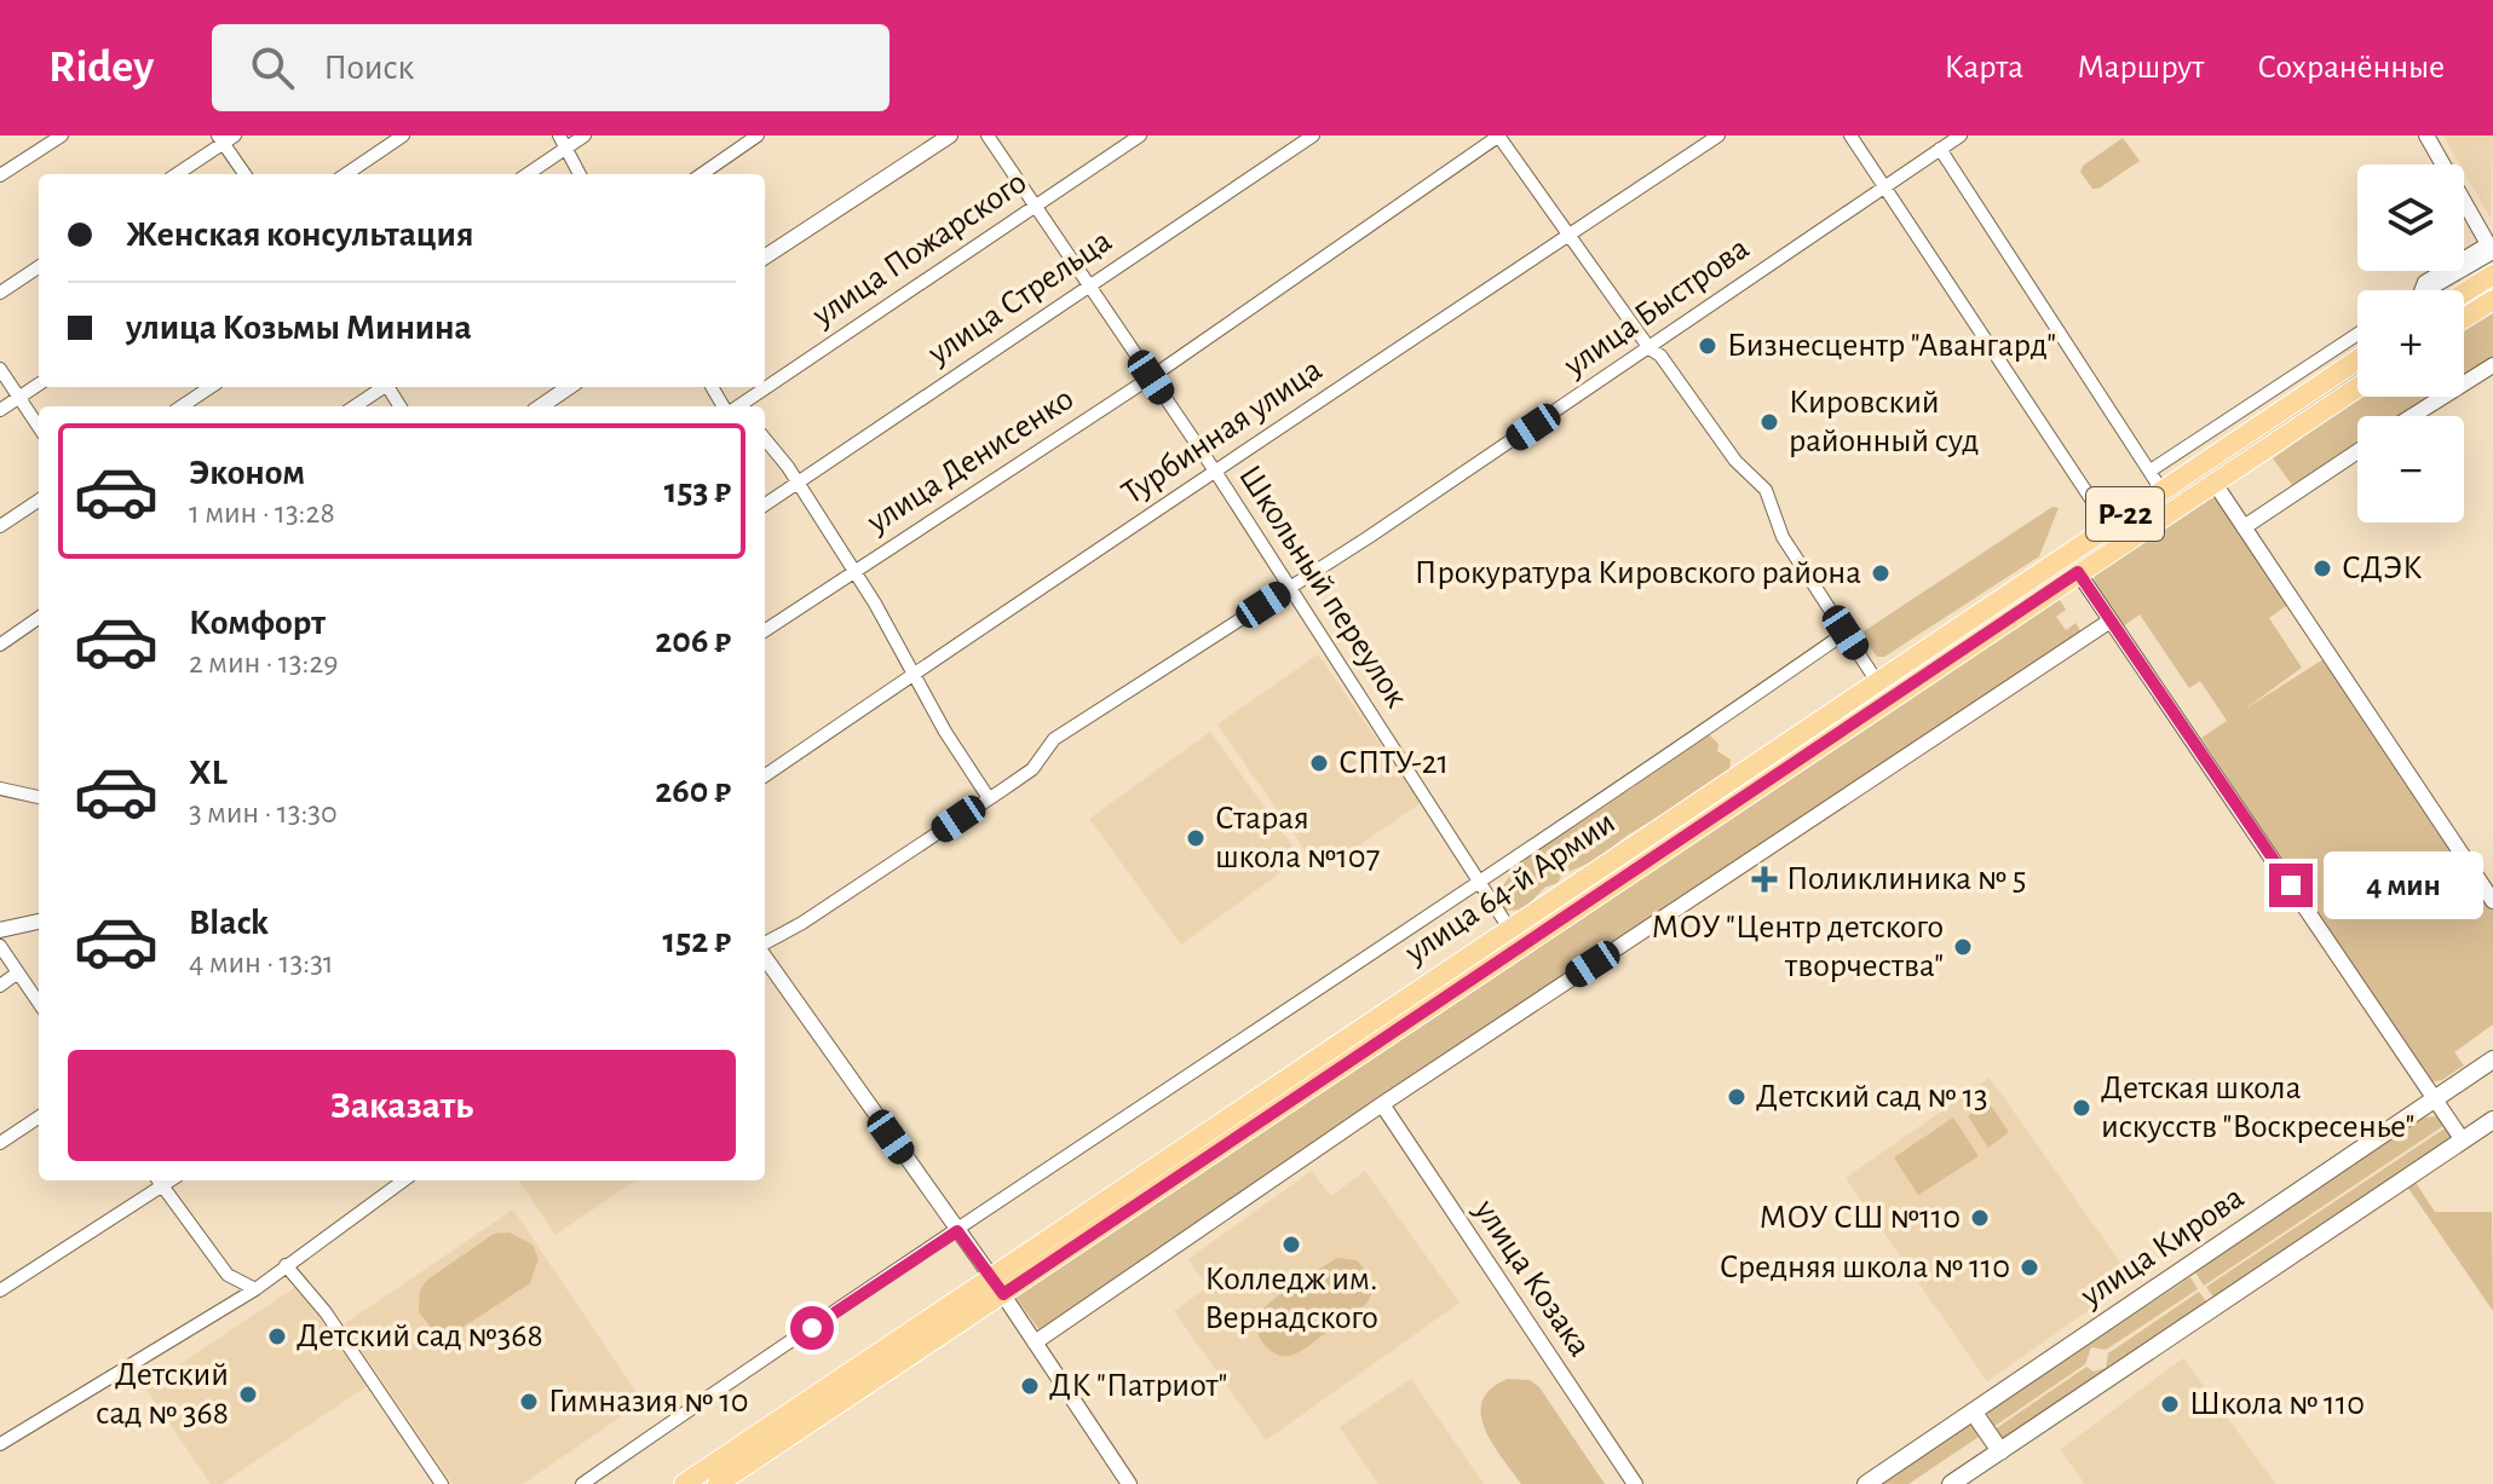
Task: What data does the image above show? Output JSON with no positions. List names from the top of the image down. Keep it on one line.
{"streets":{"highway":["Р-22","улица 64-й Армии"],"main road":["улица Кирова"],"street":["улица Пожарского","улица Стрельца","улица Быстрова","Турбинная улица","улица Денисенко","Школьный переулок","улица Козака"]},"crossings":[["улица Пожарского","Школьный переулок"],["улица Стрельца","Школьный переулок"],["улица Быстрова","Школьный переулок"],["Турбинная улица","Школьный переулок"],["улица Денисенко","Школьный переулок"],["Школьный переулок","улица 64-й Армии"]],"places":{"other":["Бизнесцентр \"Авангард\"","Кировский районный суд","СДЭК","Прокуратура Кировского района","СПТУ-21","Старая школа №107","МОУ \"Центр детского творчества\"","Детский сад № 13","Детская школа искусств \"Воскресенье\"","МОУ СШ №110","Колледж им. Вернадского","Средняя школа № 110","Детский сад №368","ДК \"Патриот\"","Детский сад № 368","Гимназия № 10","Школа № 110"],"health":["Поликлиника № 5"]},"page":{"header":"Ridey","search":"Поиск","nav":["Карта","Маршрут","Сохранённые"],"map_buttons":["+","−"],"banner":["Женская консультация","улица Козьмы Минина"],"list":[{"name":"Эконом","note":"1 мин · 13:28","value":"153 ₽"},{"name":"Комфорт","note":"2 мин · 13:29","value":"206 ₽"},{"name":"XL","note":"3 мин · 13:30","value":"260 ₽"},{"name":"Black","note":"4 мин · 13:31","value":"152 ₽"}],"bubble":"4 мин","buttons":"Заказать"}}
